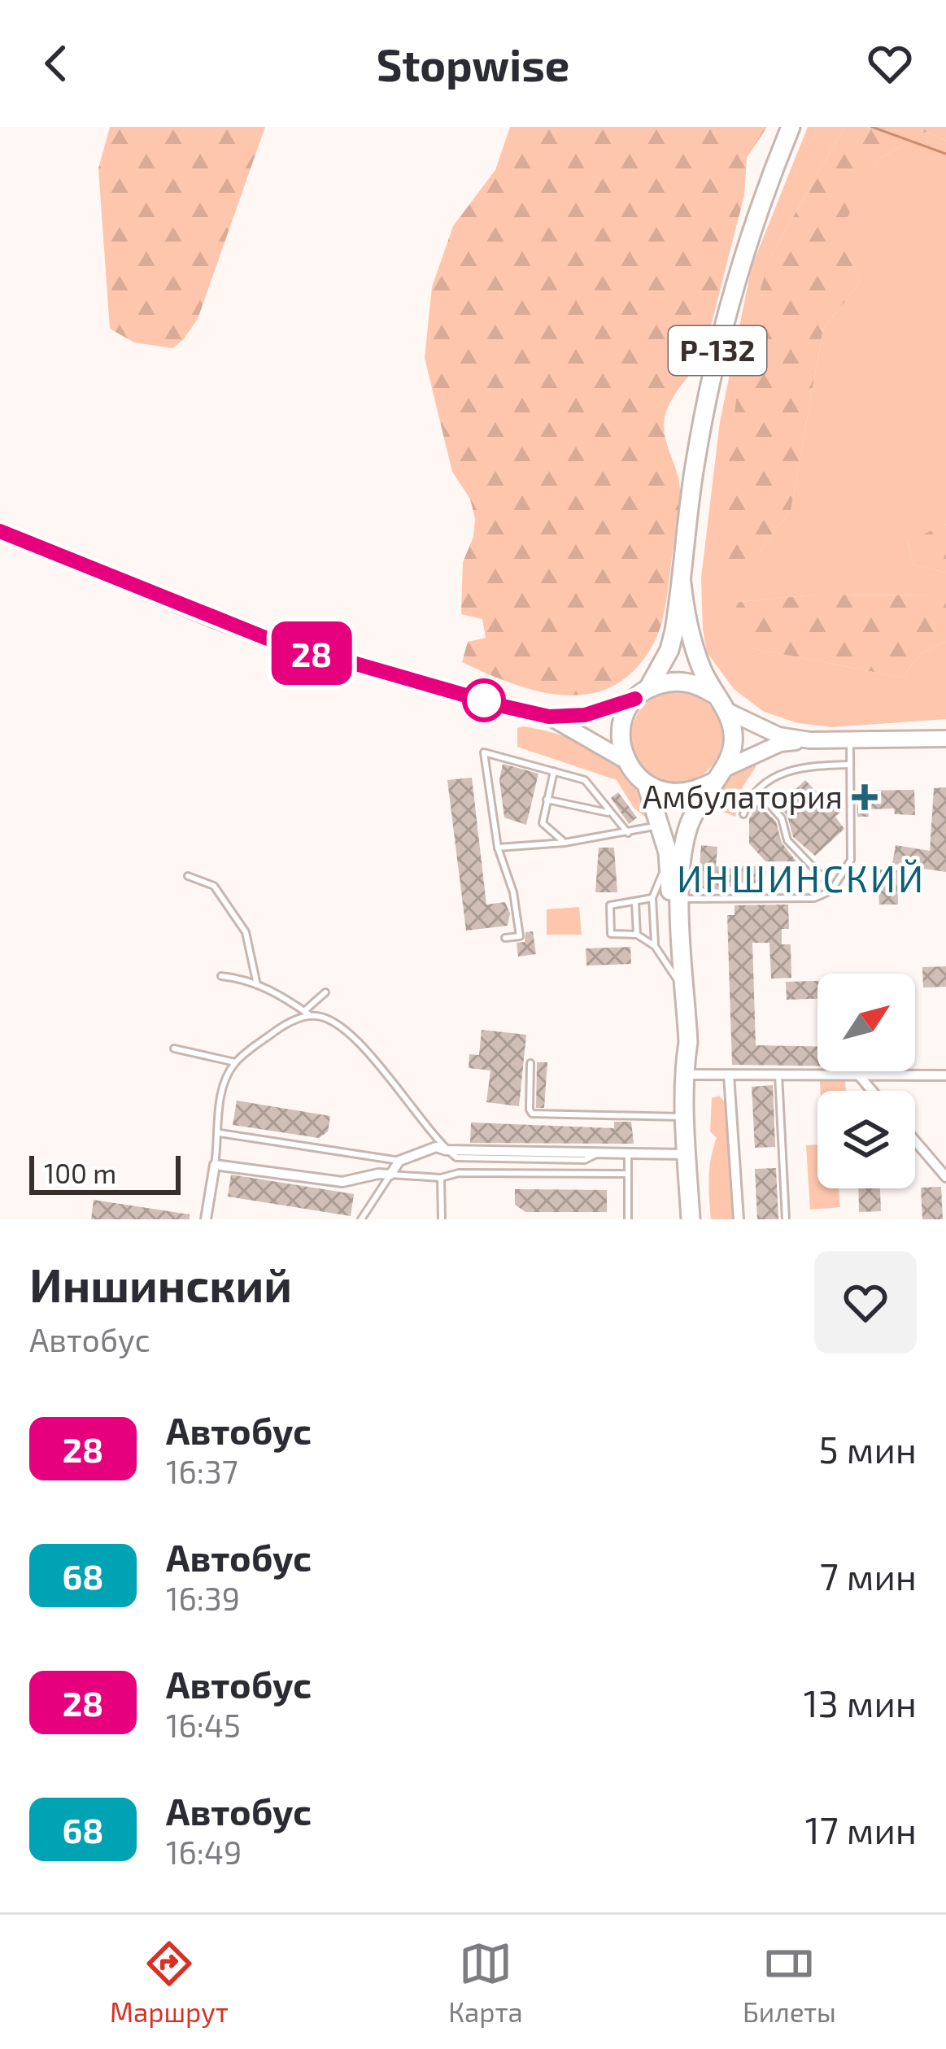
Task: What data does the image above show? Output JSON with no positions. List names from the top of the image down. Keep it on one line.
{"streets":{"highway":["Р-132"]},"districts":["ИНШИНСКИЙ"],"places":{"health":["Амбулатория"]},"lines":["bus line 28"],"scale_bar":"100 m","north":"top right","page":{"header":"Stopwise","on_map":"28","scale":"100 m","heading":["Иншинский","Автобус"],"list":[{"mark":"28","name":"Автобус","note":"16:37","value":"5 мин"},{"mark":"68","name":"Автобус","note":"16:39","value":"7 мин"},{"mark":"28","name":"Автобус","note":"16:45","value":"13 мин"},{"mark":"68","name":"Автобус","note":"16:49","value":"17 мин"}],"tabs":["Маршрут","Карта","Билеты"]}}
